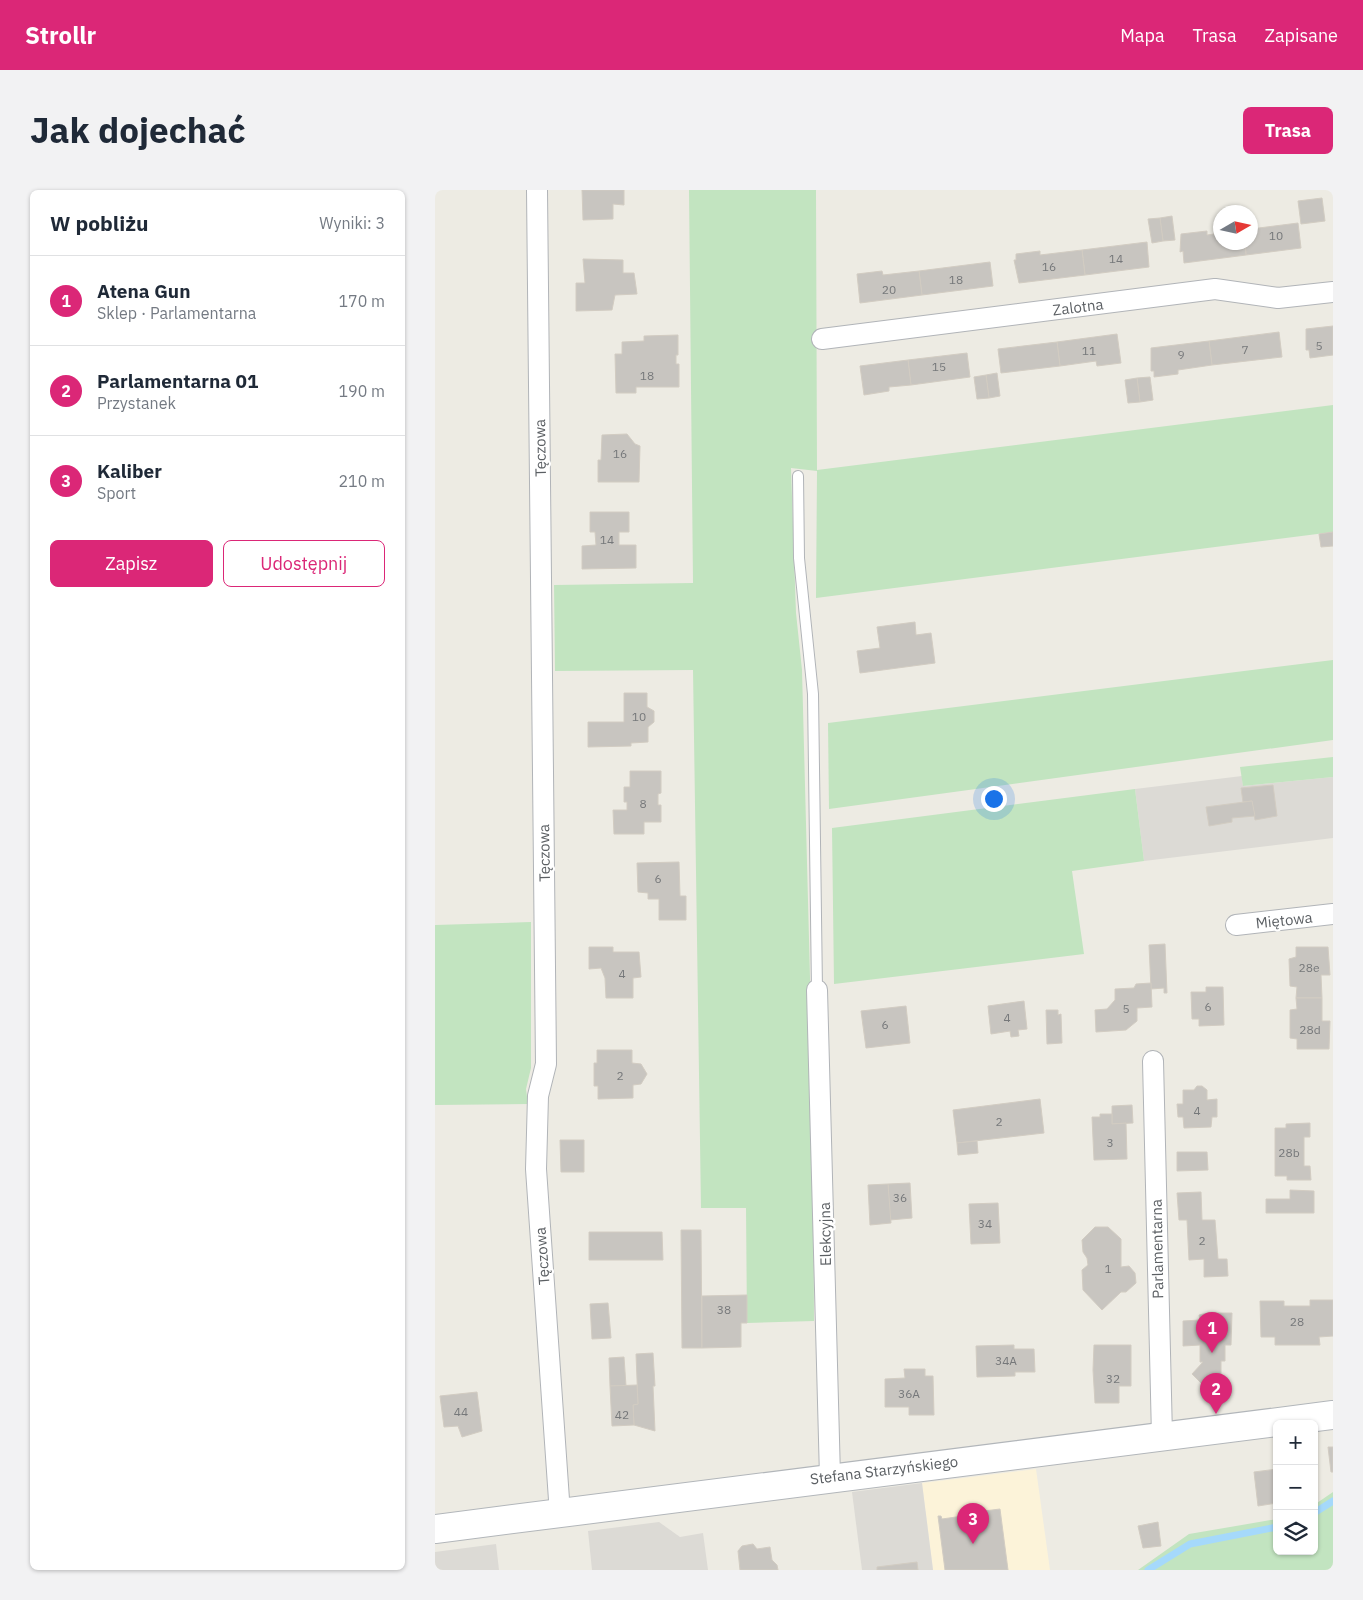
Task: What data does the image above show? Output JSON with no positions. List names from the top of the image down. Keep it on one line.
{"streets":{"street":["Zalotna","Tęczowa","Miętowa","Elekcyjna","Parlamentarna","Stefana Starzyńskiego"]},"crossings":[["Tęczowa","Stefana Starzyńskiego"],["Elekcyjna","Stefana Starzyńskiego"],["Parlamentarna","Stefana Starzyńskiego"]],"house_numbers":["10","14","16","18","20","5","7","11","9","15","18","16","14","10","8","6","28e","4","6","5","4","6","28d","2","4","2","3","28b","36","34","2","1","38","28","34A","32","36A","44","42"],"north":"right","page":{"header":"Strollr","nav":["Mapa","Trasa","Zapisane"],"title":"Jak dojechać","buttons":["Trasa",["Zapisz","Udostępnij"]],"heading":["W pobliżu","Wyniki: 3"],"list":[{"mark":"1","name":"Atena Gun","note":"Sklep · Parlamentarna","value":"170 m"},{"mark":"2","name":"Parlamentarna 01","note":"Przystanek","value":"190 m"},{"mark":"3","name":"Kaliber","note":"Sport","value":"210 m"}],"pins":["1","2","3"],"map_buttons":["+","−"]}}
